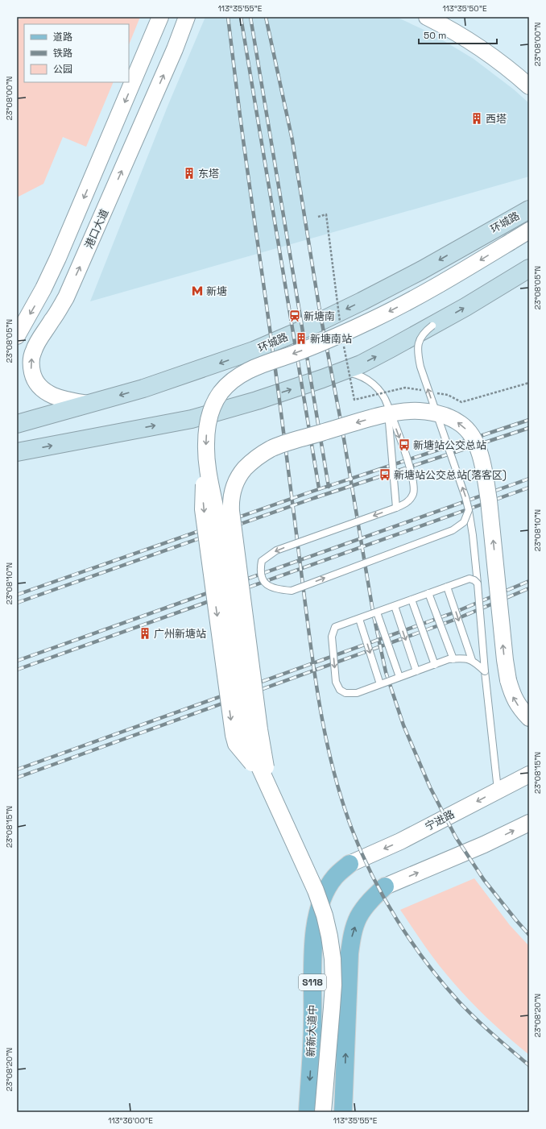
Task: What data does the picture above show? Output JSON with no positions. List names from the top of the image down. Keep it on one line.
{"streets":{"main road":["环城路","S118","新新大道中"],"street":["港口大道","宁进路"]},"crossings":[["环城路","港口大道"],["宁进路","新新大道中"]],"places":{"building":["西塔","东塔","新塘南站","广州新塘站"],"metro station":["新塘"],"station":["新塘南"],"bus stop":["新塘站公交总站","新塘站公交总站(落客区)"]},"legend":["道路","铁路","公园"],"scale_bar":"50 m","coordinates":["113°35'55\"E","113°35'50\"E","23°08'00\"N","23°08'05\"N","23°08'10\"N","23°08'15\"N","23°08'20\"N","113°36'00\"E"]}
